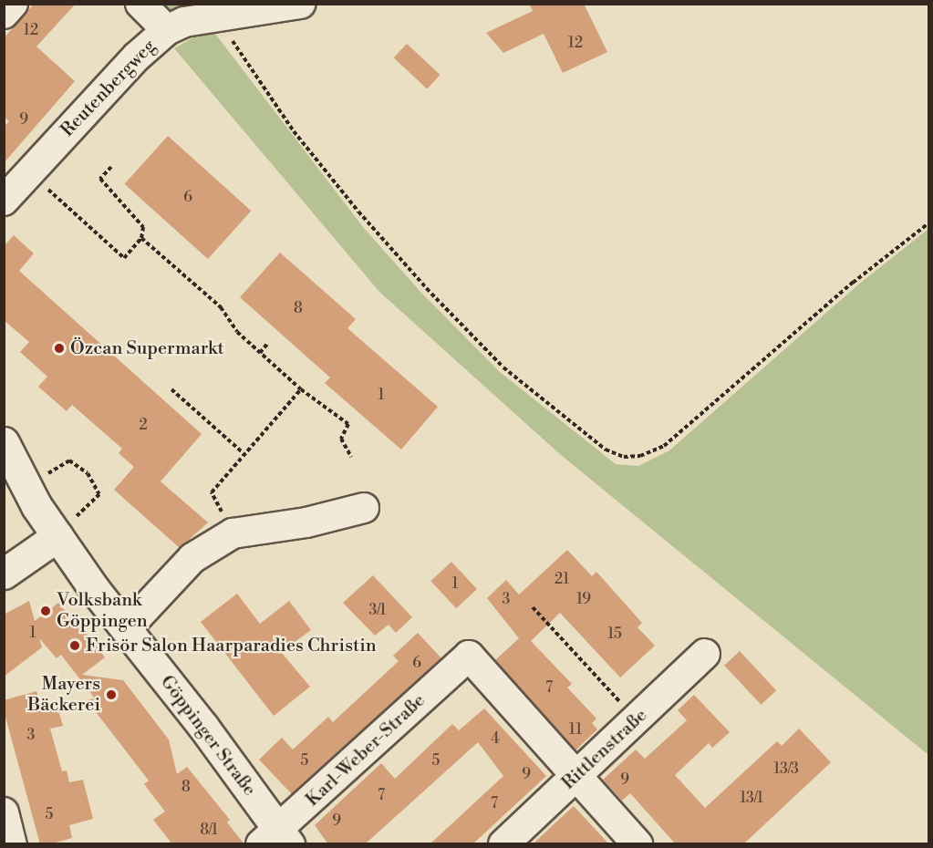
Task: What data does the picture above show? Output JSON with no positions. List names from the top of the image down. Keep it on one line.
{"streets":{"street":["Reutenbergweg","Göppinger Straße","Rittlenstraße","Karl-Weber-Straße"]},"crossings":[["Göppinger Straße","Karl-Weber-Straße"],["Rittlenstraße","Karl-Weber-Straße"]],"places":["Özcan Supermarkt","Volksbank Göppingen","Frisör Salon Haarparadies Christin","Mayers Bäckerei"],"house_numbers":["12","12","9","6","8","1","2","21","1","3","19","3/1","1","15","6","7","11","3","4","5","5","13/3","9","9","8","7","13/1","7","5","9","8/1"]}
